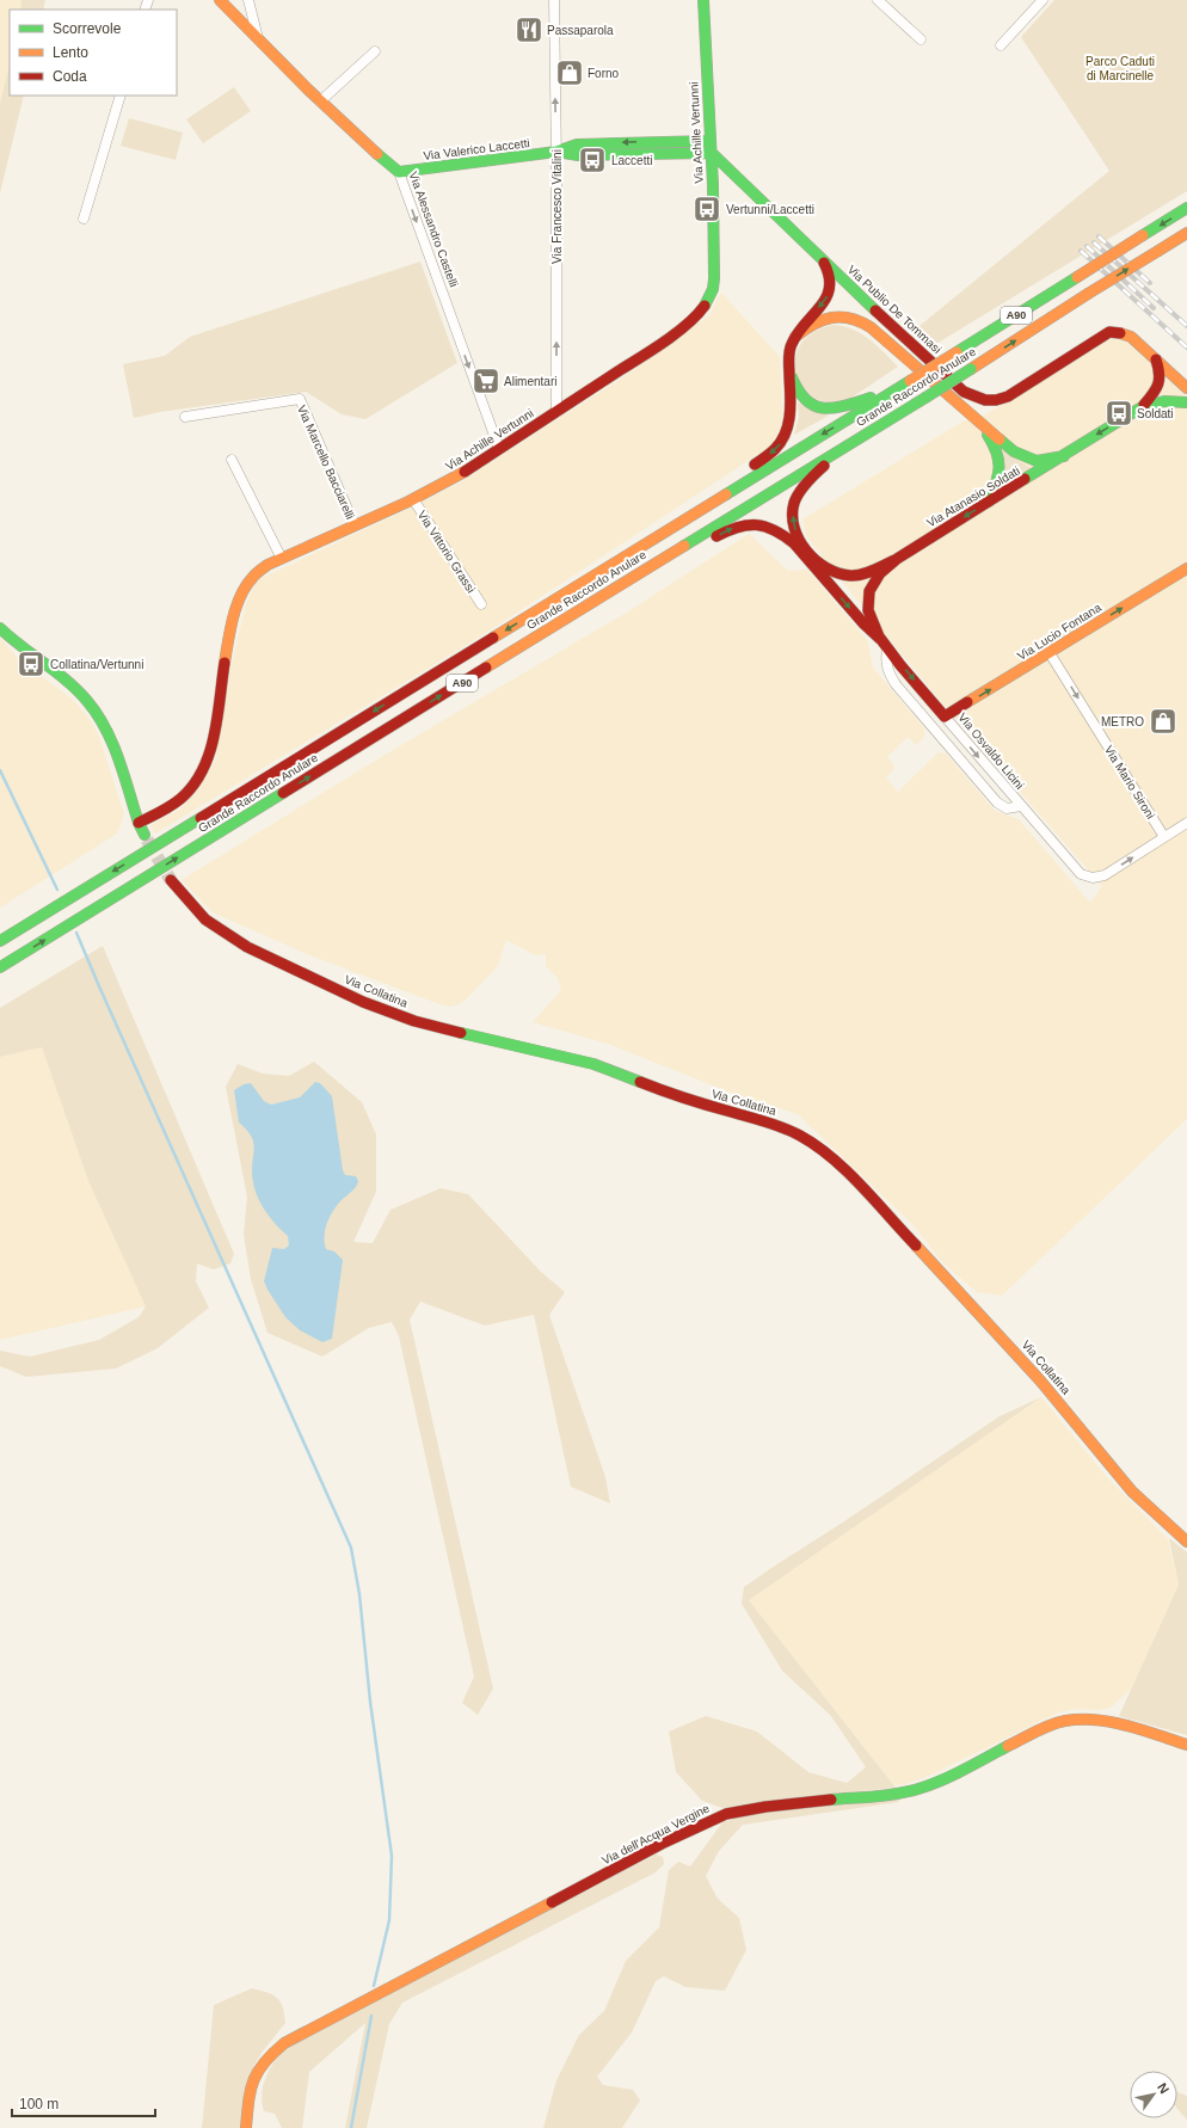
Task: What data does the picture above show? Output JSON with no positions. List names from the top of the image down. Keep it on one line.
{"streets":{"main road":["Via Achille Vertunni","Via Valerico Laccetti","Via Alessandro Castelli","Via Publio De Tommasi","A90","Grande Raccordo Anulare","Via Atanasio Soldati","Via Lucio Fontana","Via Osvaldo Licini","Via Collatina","Via dell'Acqua Vergine"],"street":["Via Francesco Vitalini","Via Marcello Bacciarelli","Via Vittorio Grassi","Via Mario Sironi"]},"crossings":[["Via Achille Vertunni","Via Valerico Laccetti"],["Via Achille Vertunni","Via Francesco Vitalini"],["Via Achille Vertunni","Via Alessandro Castelli"],["Via Achille Vertunni","Via Publio De Tommasi"],["Via Achille Vertunni","Via Marcello Bacciarelli"],["Via Achille Vertunni","Via Vittorio Grassi"],["Via Valerico Laccetti","Via Francesco Vitalini"],["Via Valerico Laccetti","Via Alessandro Castelli"],["Via Valerico Laccetti","Via Publio De Tommasi"],["Via Publio De Tommasi","Via Atanasio Soldati"],["Via Atanasio Soldati","Via Osvaldo Licini"],["Via Lucio Fontana","Via Osvaldo Licini"],["Via Lucio Fontana","Via Mario Sironi"],["Via Osvaldo Licini","Via Mario Sironi"]],"one_way":["Via Francesco Vitalini","Via Alessandro Castelli","Via Atanasio Soldati","Via Lucio Fontana","Via Osvaldo Licini","Via Mario Sironi"],"parks":["Parco Caduti di Marcinelle"],"places":{"restaurant":["Passaparola"],"shop":["Forno","METRO"],"bus stop":["Laccetti","Vertunni/Laccetti","Soldati","Collatina/Vertunni"],"supermarket":["Alimentari"]},"legend":["Scorrevole","Lento","Coda"],"scale_bar":"100 m","north":"top right"}
